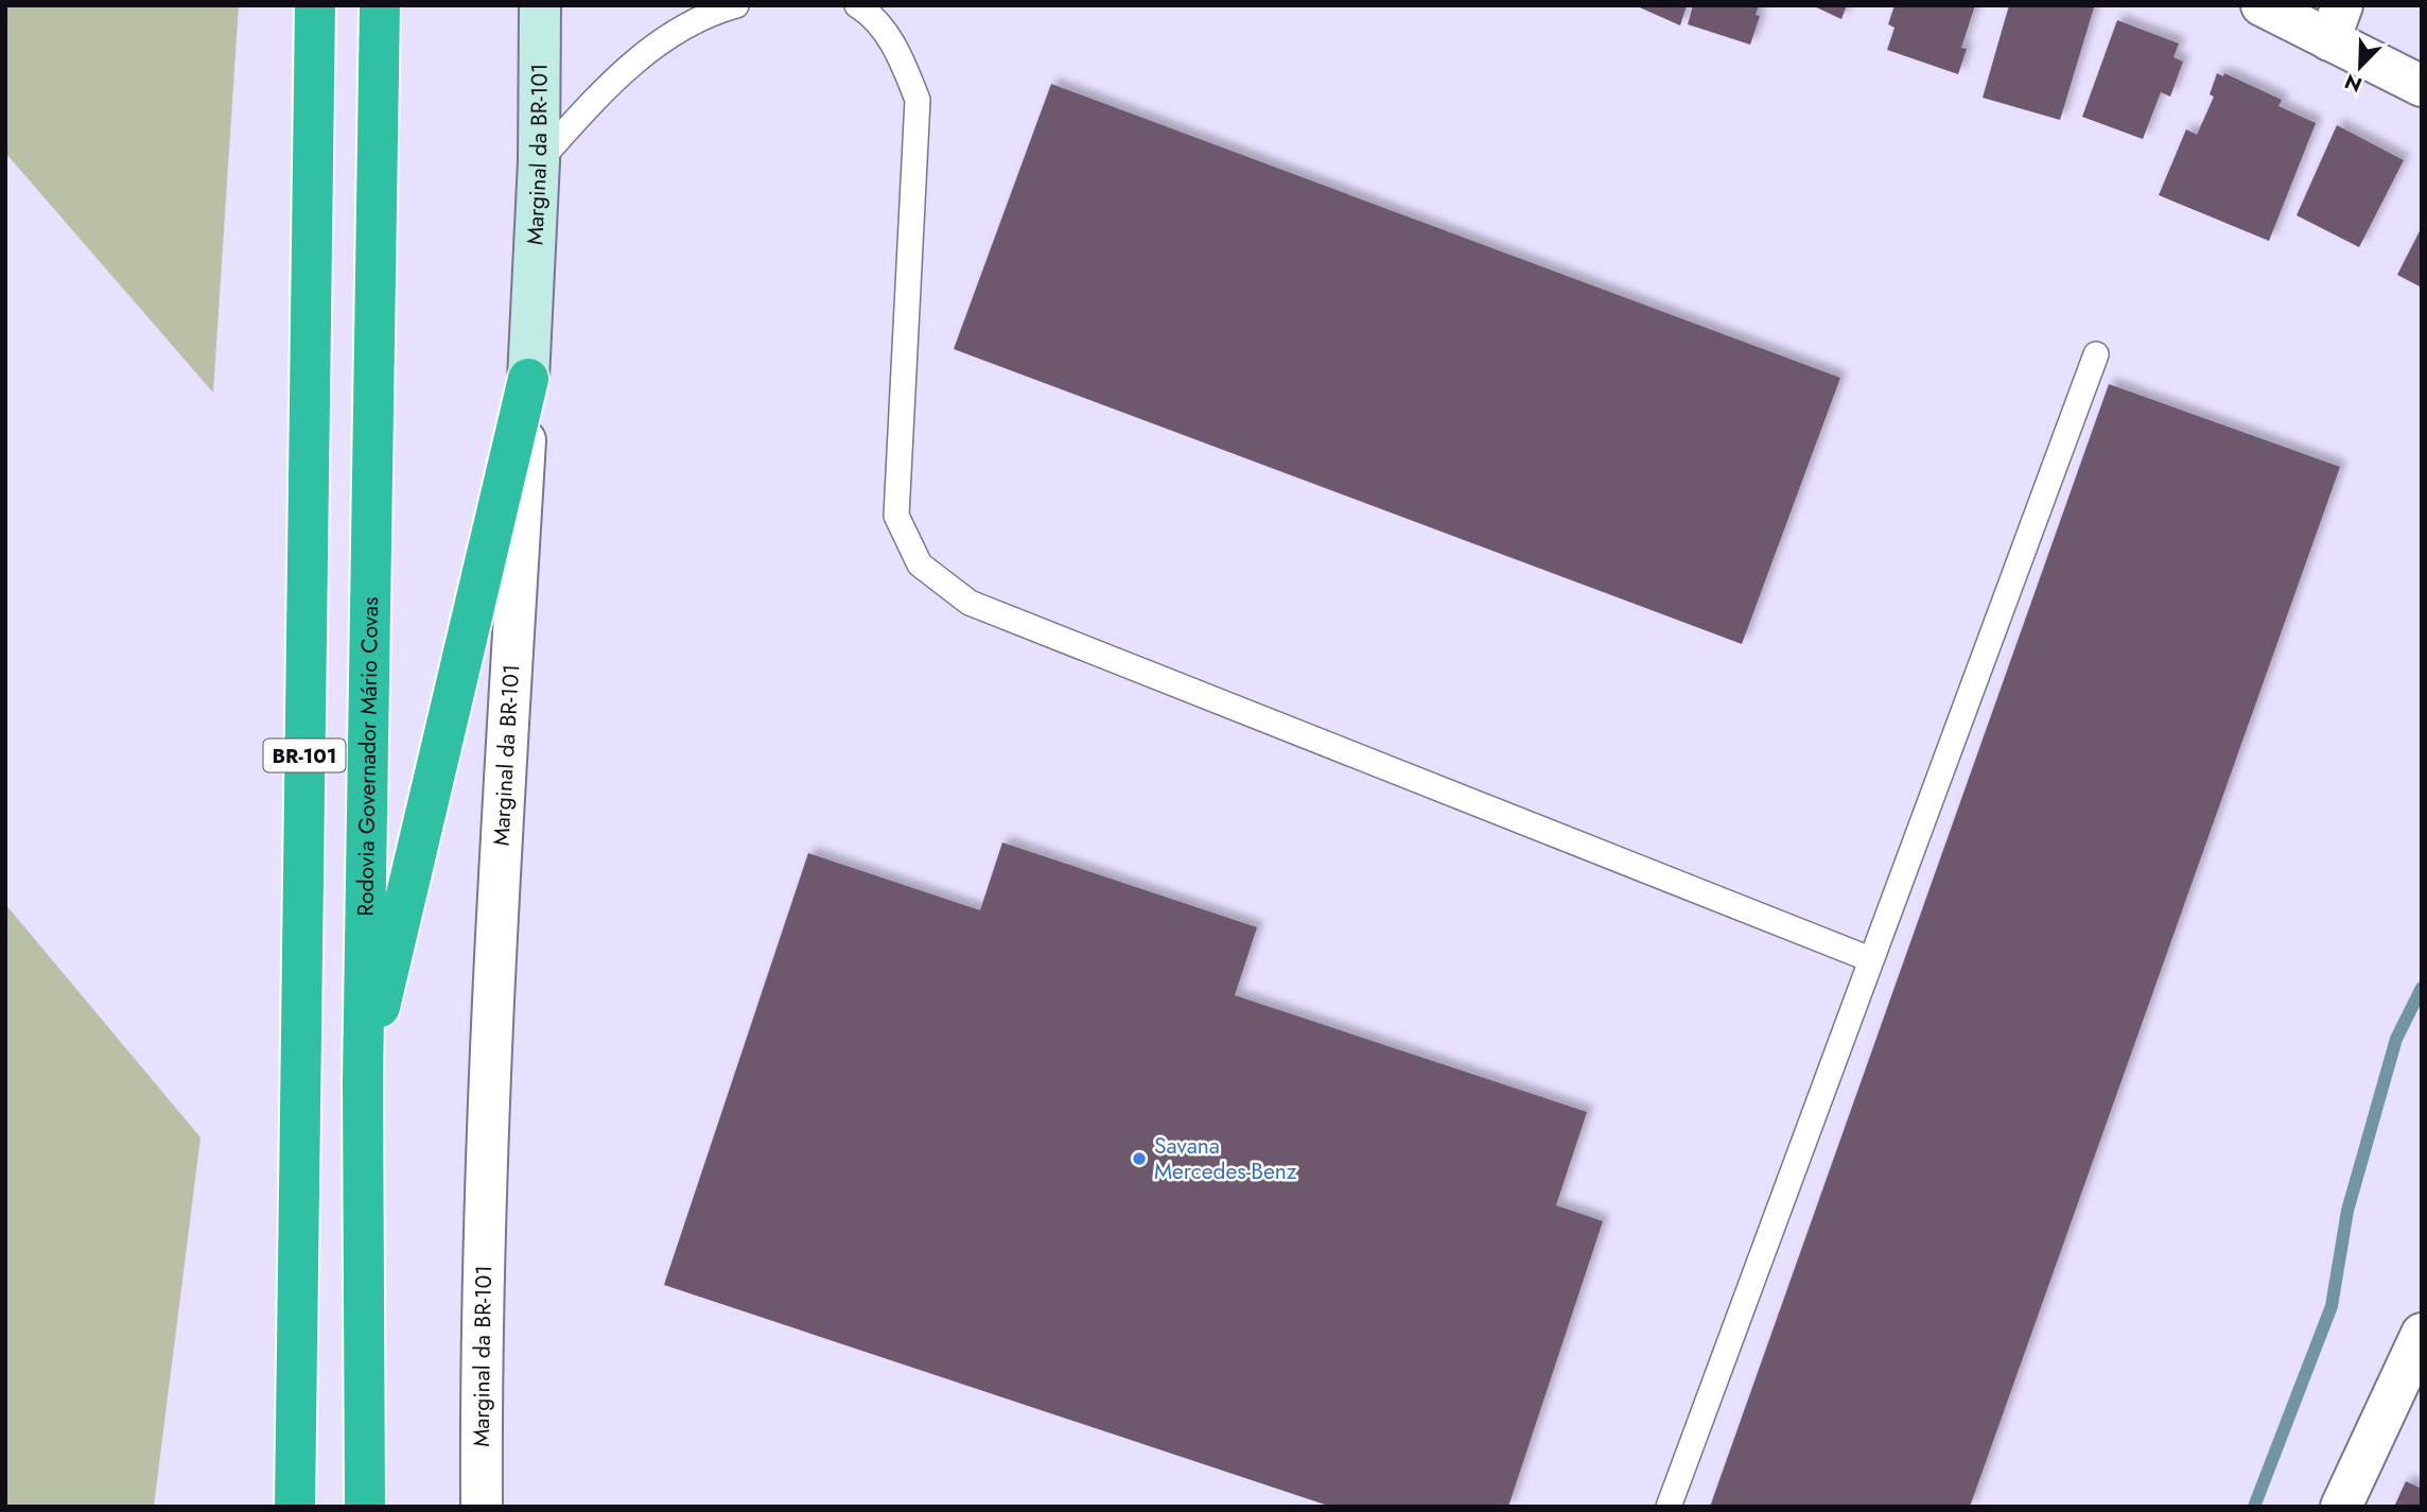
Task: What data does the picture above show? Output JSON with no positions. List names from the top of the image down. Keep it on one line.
{"streets":{"highway":["BR-101","Rodovia Governador Mário Covas"],"main road":["Marginal da BR-101"]},"places":["Savana Mercedes-Benz"],"north":"bottom left"}
